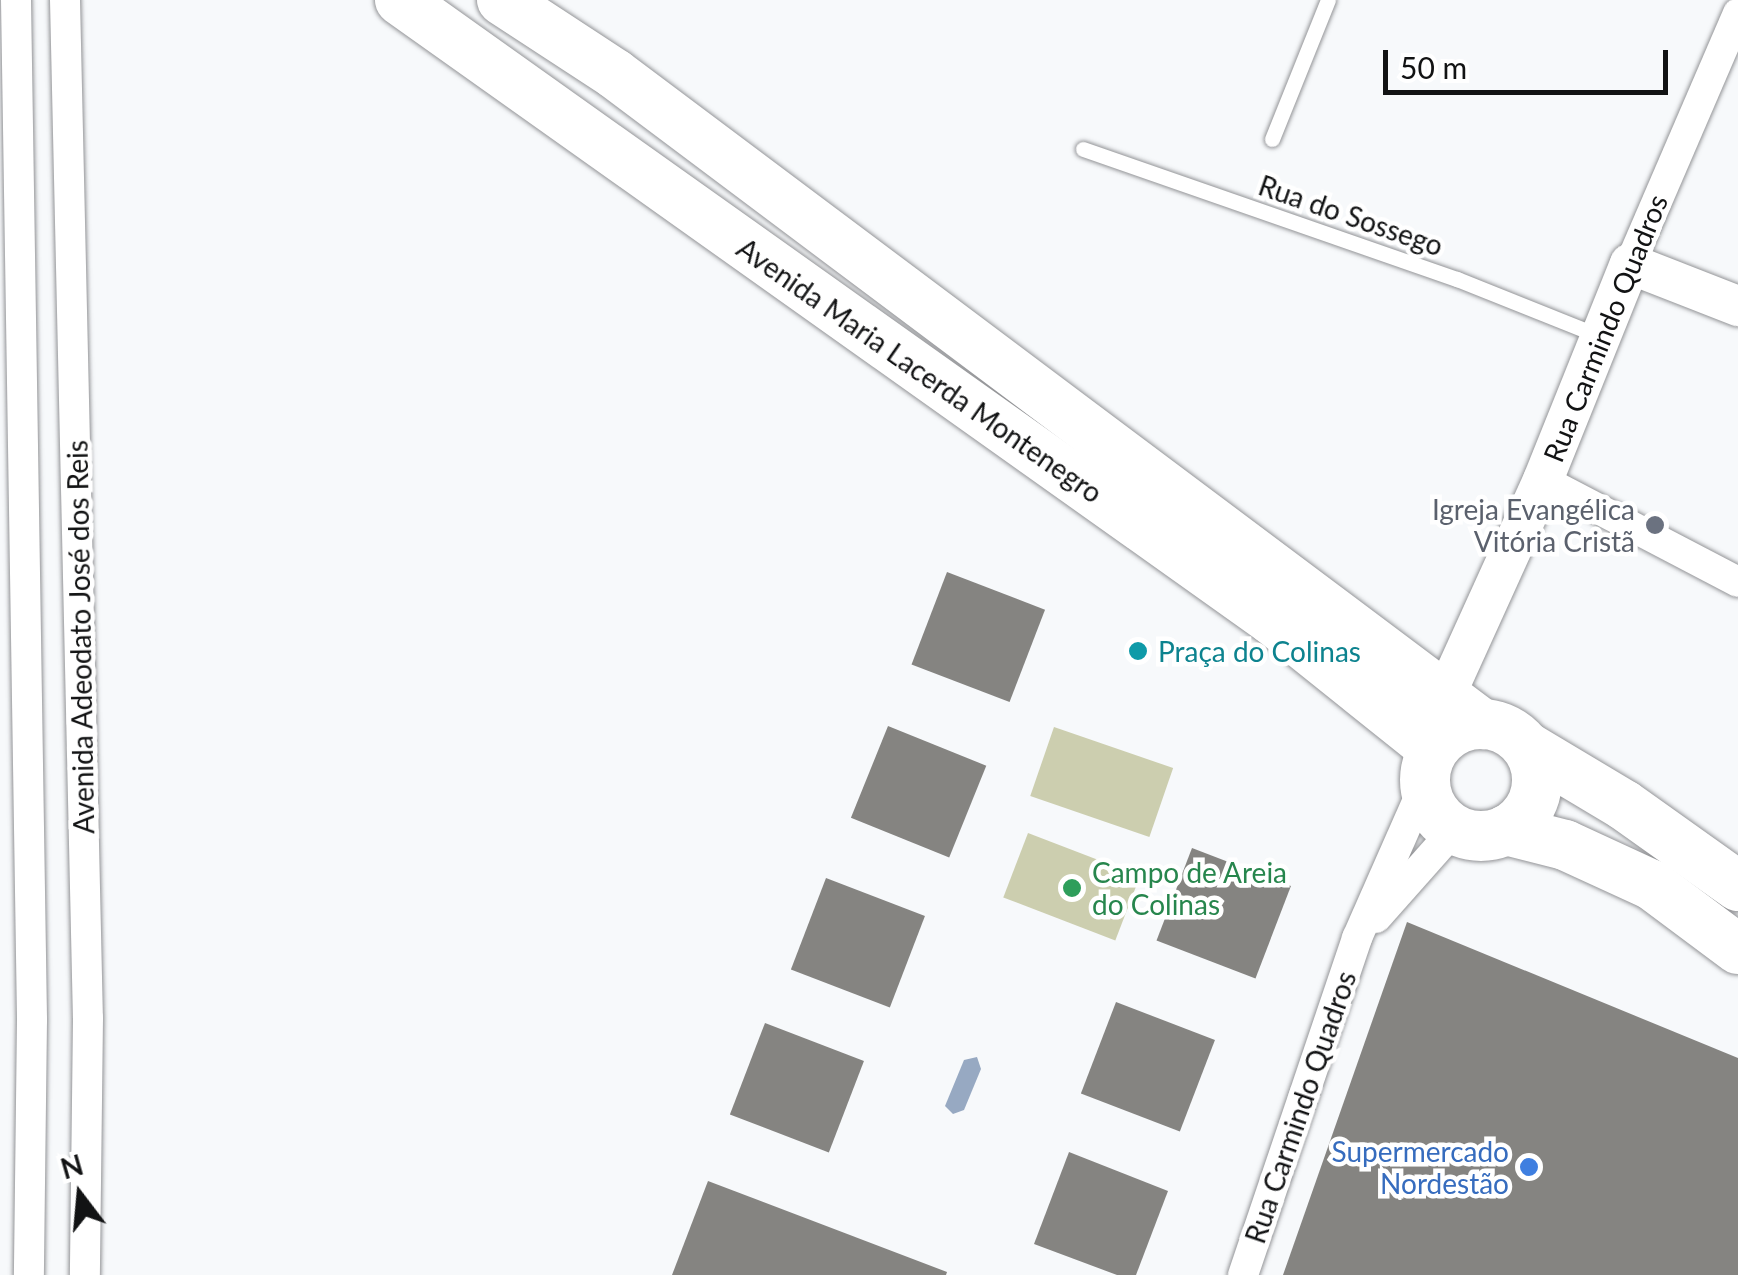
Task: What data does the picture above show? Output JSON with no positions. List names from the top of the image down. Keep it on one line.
{"streets":{"main road":["Avenida Maria Lacerda Montenegro"],"street":["Rua Carmindo Quadros","Avenida Adeodato José dos Reis"],"lane":["Rua do Sossego"]},"crossings":[["Rua do Sossego","Rua Carmindo Quadros"],["Rua Carmindo Quadros","Avenida Maria Lacerda Montenegro"]],"places":["Igreja Evangélica Vitória Cristã","Praça do Colinas","Campo de Areia do Colinas","Supermercado Nordestão"],"scale_bar":"50 m","north":"top"}
